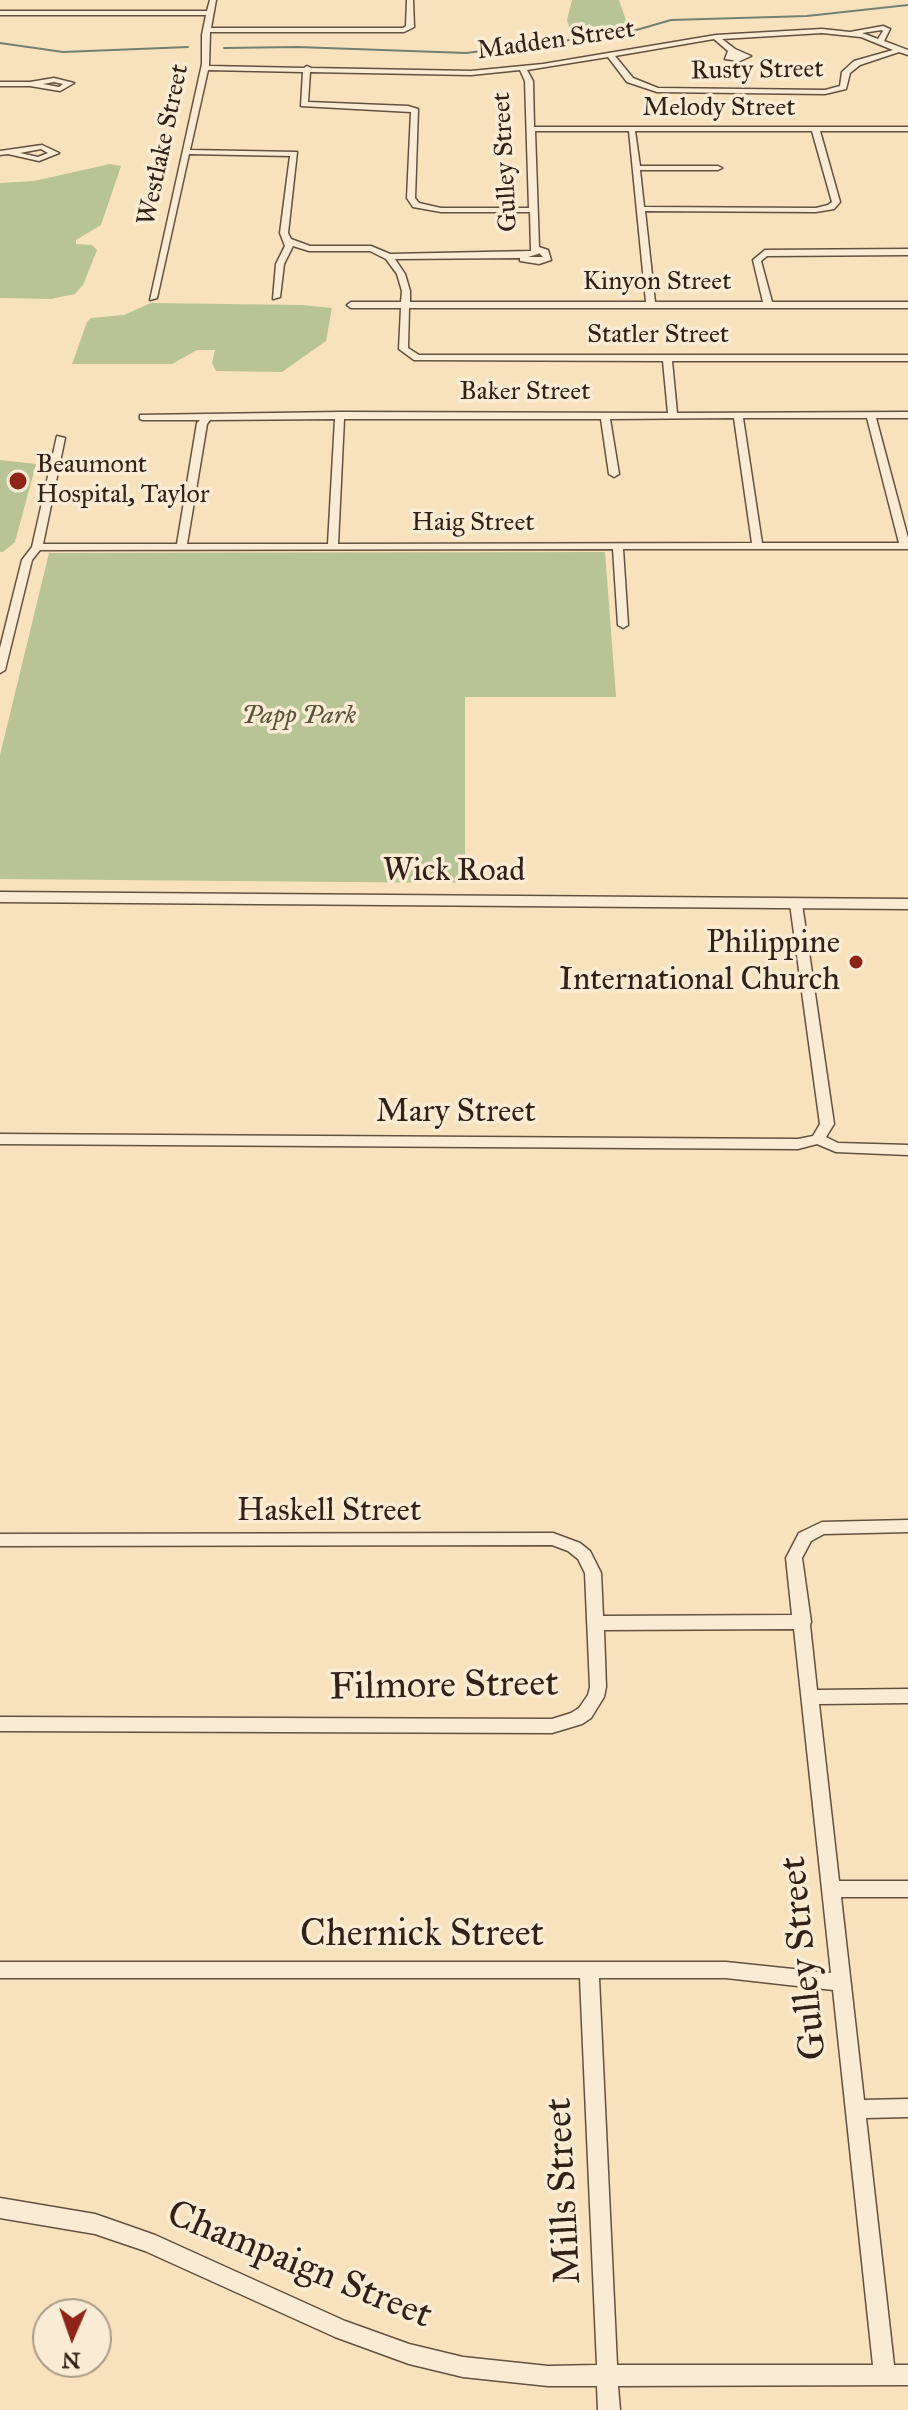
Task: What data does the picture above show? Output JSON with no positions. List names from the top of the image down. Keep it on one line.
{"streets":{"street":["Madden Street","Rusty Street","Melody Street","Westlake Street","Gulley Street","Kinyon Street","Statler Street","Baker Street","Haig Street","Wick Road","Mary Street","Haskell Street","Filmore Street","Chernick Street","Mills Street","Champaign Street"]},"crossings":[["Madden Street","Rusty Street"],["Madden Street","Westlake Street"],["Madden Street","Gulley Street"],["Melody Street","Gulley Street"],["Gulley Street","Chernick Street"],["Gulley Street","Champaign Street"],["Kinyon Street","Statler Street"],["Haskell Street","Filmore Street"],["Chernick Street","Mills Street"],["Mills Street","Champaign Street"]],"parks":["Papp Park"],"places":["Beaumont Hospital, Taylor","Philippine International Church"],"north":"bottom"}
